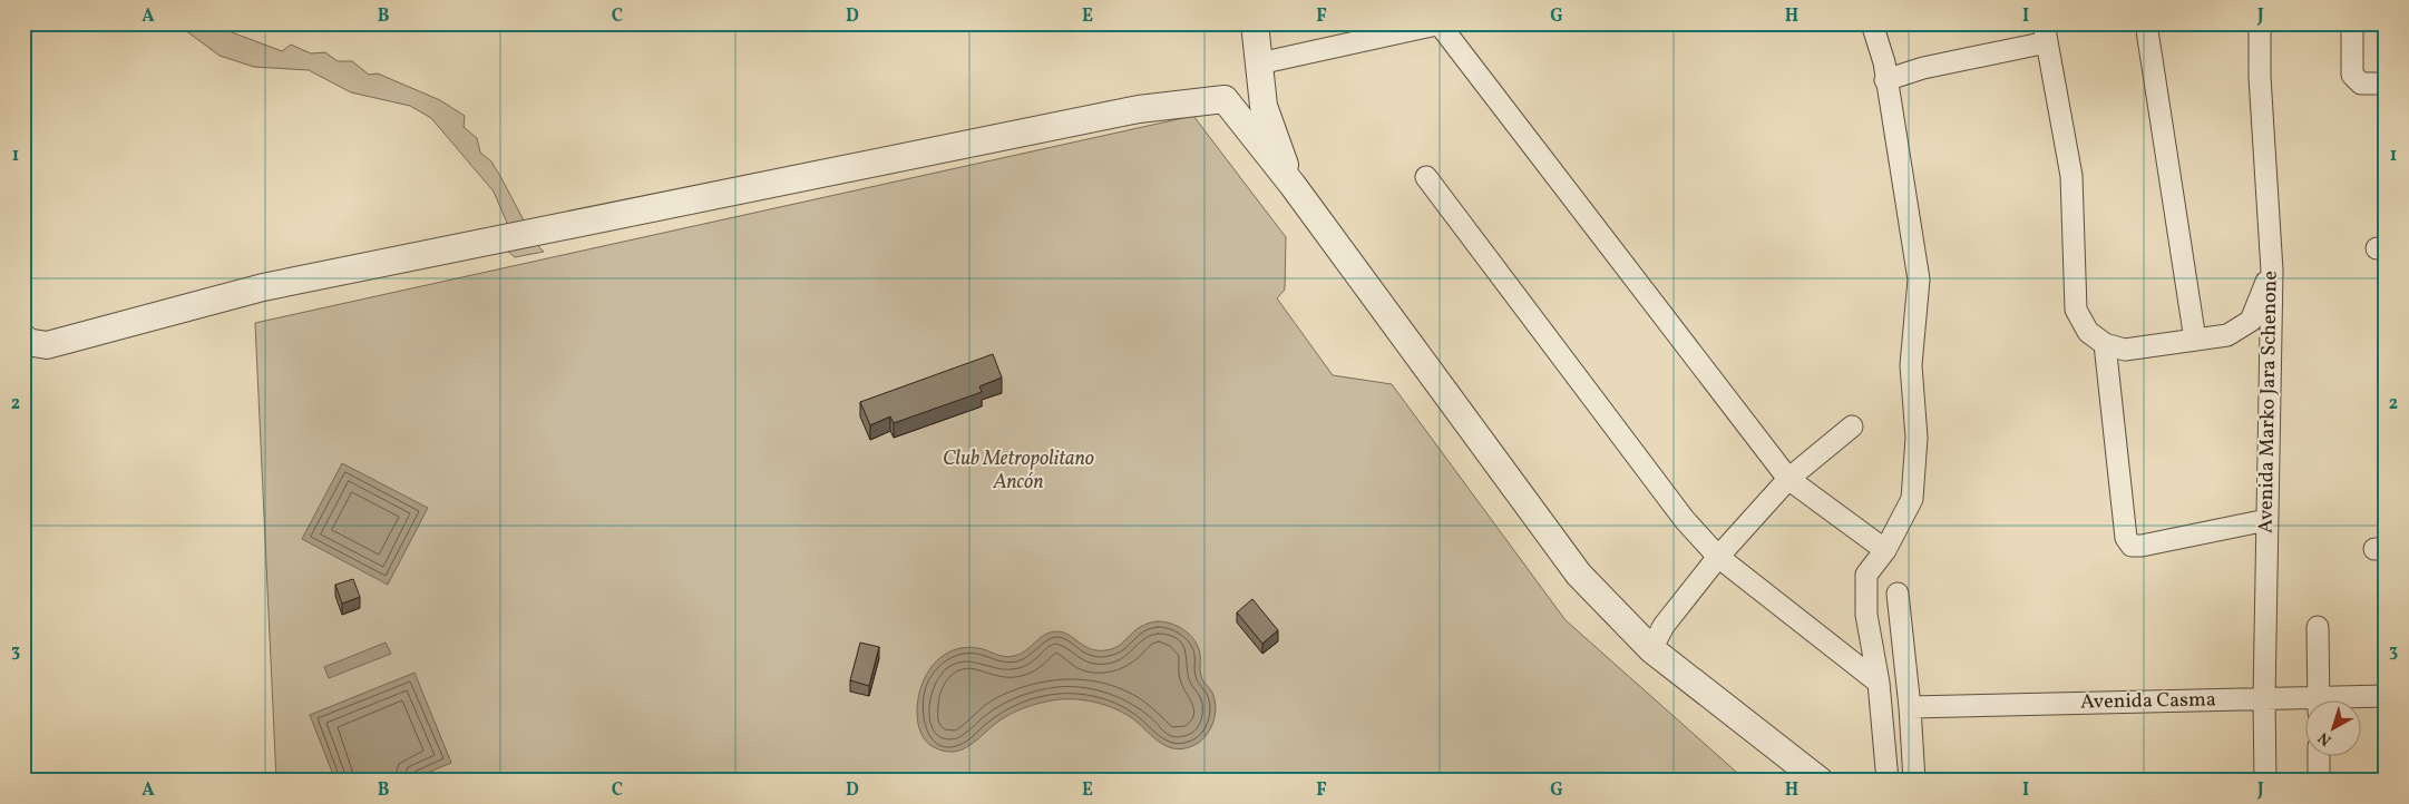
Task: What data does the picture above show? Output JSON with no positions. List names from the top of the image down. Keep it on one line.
{"streets":{"street":["Avenida Marko Jara Schenone","Avenida Casma"]},"crossings":[["Avenida Marko Jara Schenone","Avenida Casma"]],"parks":["Club Metropolitano Ancón"],"north":"bottom left","grid":{"columns":["A","B","C","D","E","F","G","H","I","J"],"rows":["1","2","3"]}}
